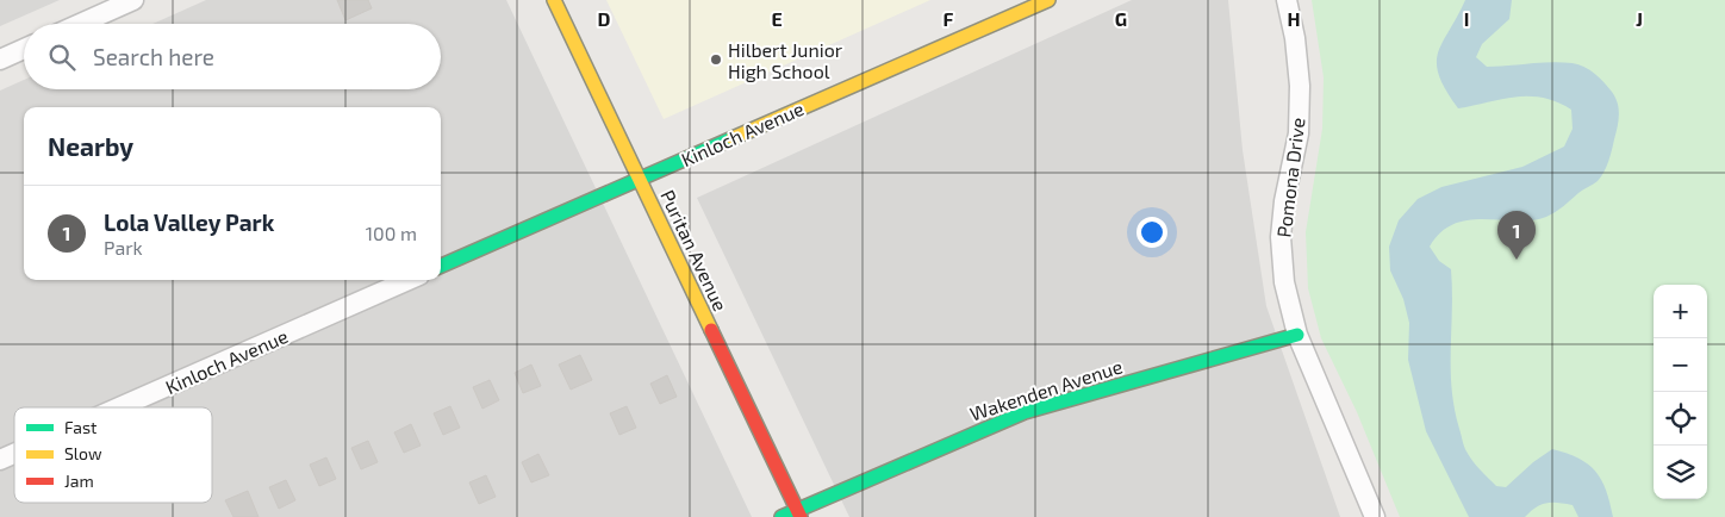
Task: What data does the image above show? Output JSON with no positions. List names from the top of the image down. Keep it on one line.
{"streets":{"street":["Kinloch Avenue","Pomona Drive","Puritan Avenue","Wakenden Avenue"]},"crossings":[["Kinloch Avenue","Puritan Avenue"],["Pomona Drive","Wakenden Avenue"],["Puritan Avenue","Wakenden Avenue"]],"places":["Hilbert Junior High School"],"legend":["Fast","Slow","Jam"],"page":{"search":"Search here","heading":"Nearby","list":[{"mark":"1","name":"Lola Valley Park","note":"Park","value":"100 m"}],"pins":"1","map_buttons":["+","−"]},"grid":{"columns":["D","E","F","G","H","I","J"]}}
